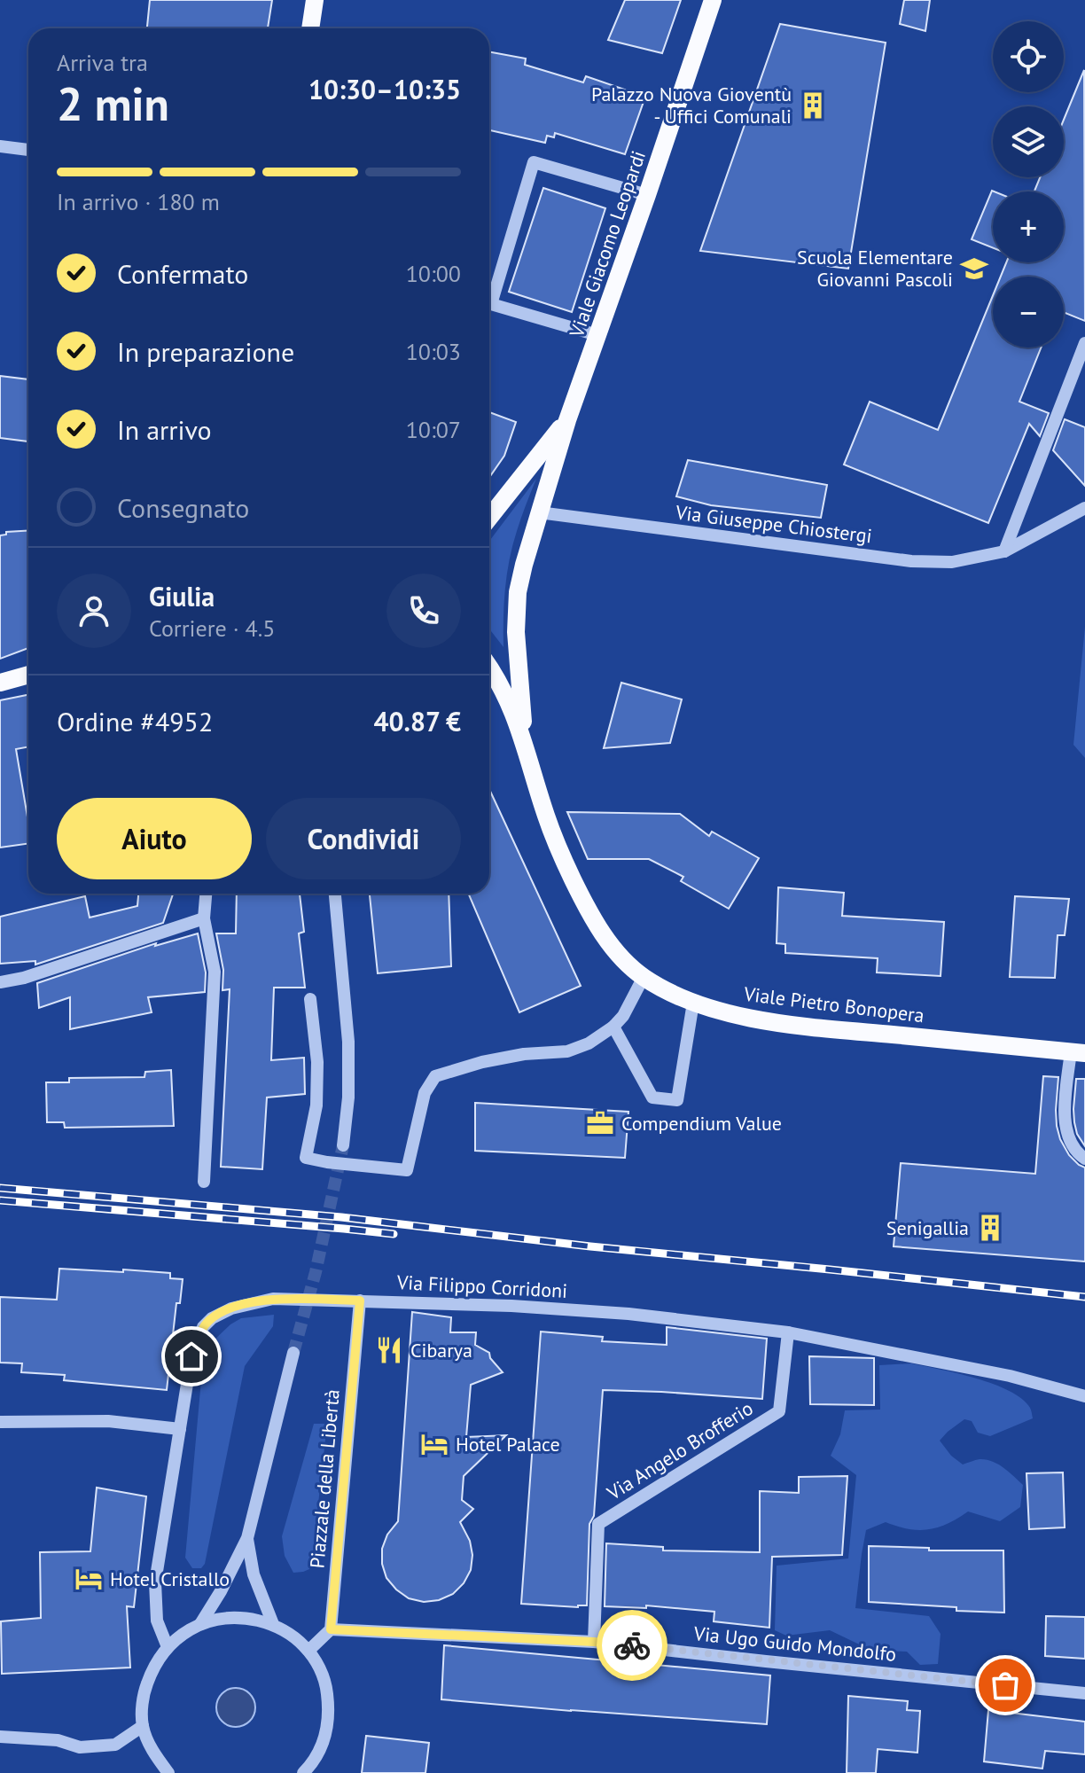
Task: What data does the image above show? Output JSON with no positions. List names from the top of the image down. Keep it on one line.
{"streets":{"main road":["Viale Giacomo Leopardi","Viale Pietro Bonopera"],"street":["Via Giuseppe Chiostergi","Via Filippo Corridoni","Via Angelo Brofferio","Piazzale della Libertà","Via Ugo Guido Mondolfo"]},"crossings":[["Viale Giacomo Leopardi","Via Giuseppe Chiostergi"],["Viale Giacomo Leopardi","Viale Pietro Bonopera"],["Via Giuseppe Chiostergi","Viale Pietro Bonopera"],["Via Filippo Corridoni","Via Angelo Brofferio"],["Via Filippo Corridoni","Piazzale della Libertà"],["Via Angelo Brofferio","Via Ugo Guido Mondolfo"],["Piazzale della Libertà","Via Ugo Guido Mondolfo"]],"places":{"building":["Palazzo Nuova Gioventù - Uffici Comunali","Senigallia"],"school or university":["Scuola Elementare Giovanni Pascoli"],"office":["Compendium Value"],"restaurant":["Cibarya"],"hotel":["Hotel Palace","Hotel Cristallo"]},"page":{"map_buttons":["+","−"],"heading":["2 min","Arriva tra","10:30–10:35"],"panel":["Giulia","Corriere · 4.5","Ordine #4952","40.87 €"],"bar":"In arrivo · 180 m","list":[["Confermato","10:00"],["In preparazione","10:03"],["In arrivo","10:07"],"Consegnato"],"buttons":["Aiuto","Condividi"]}}
